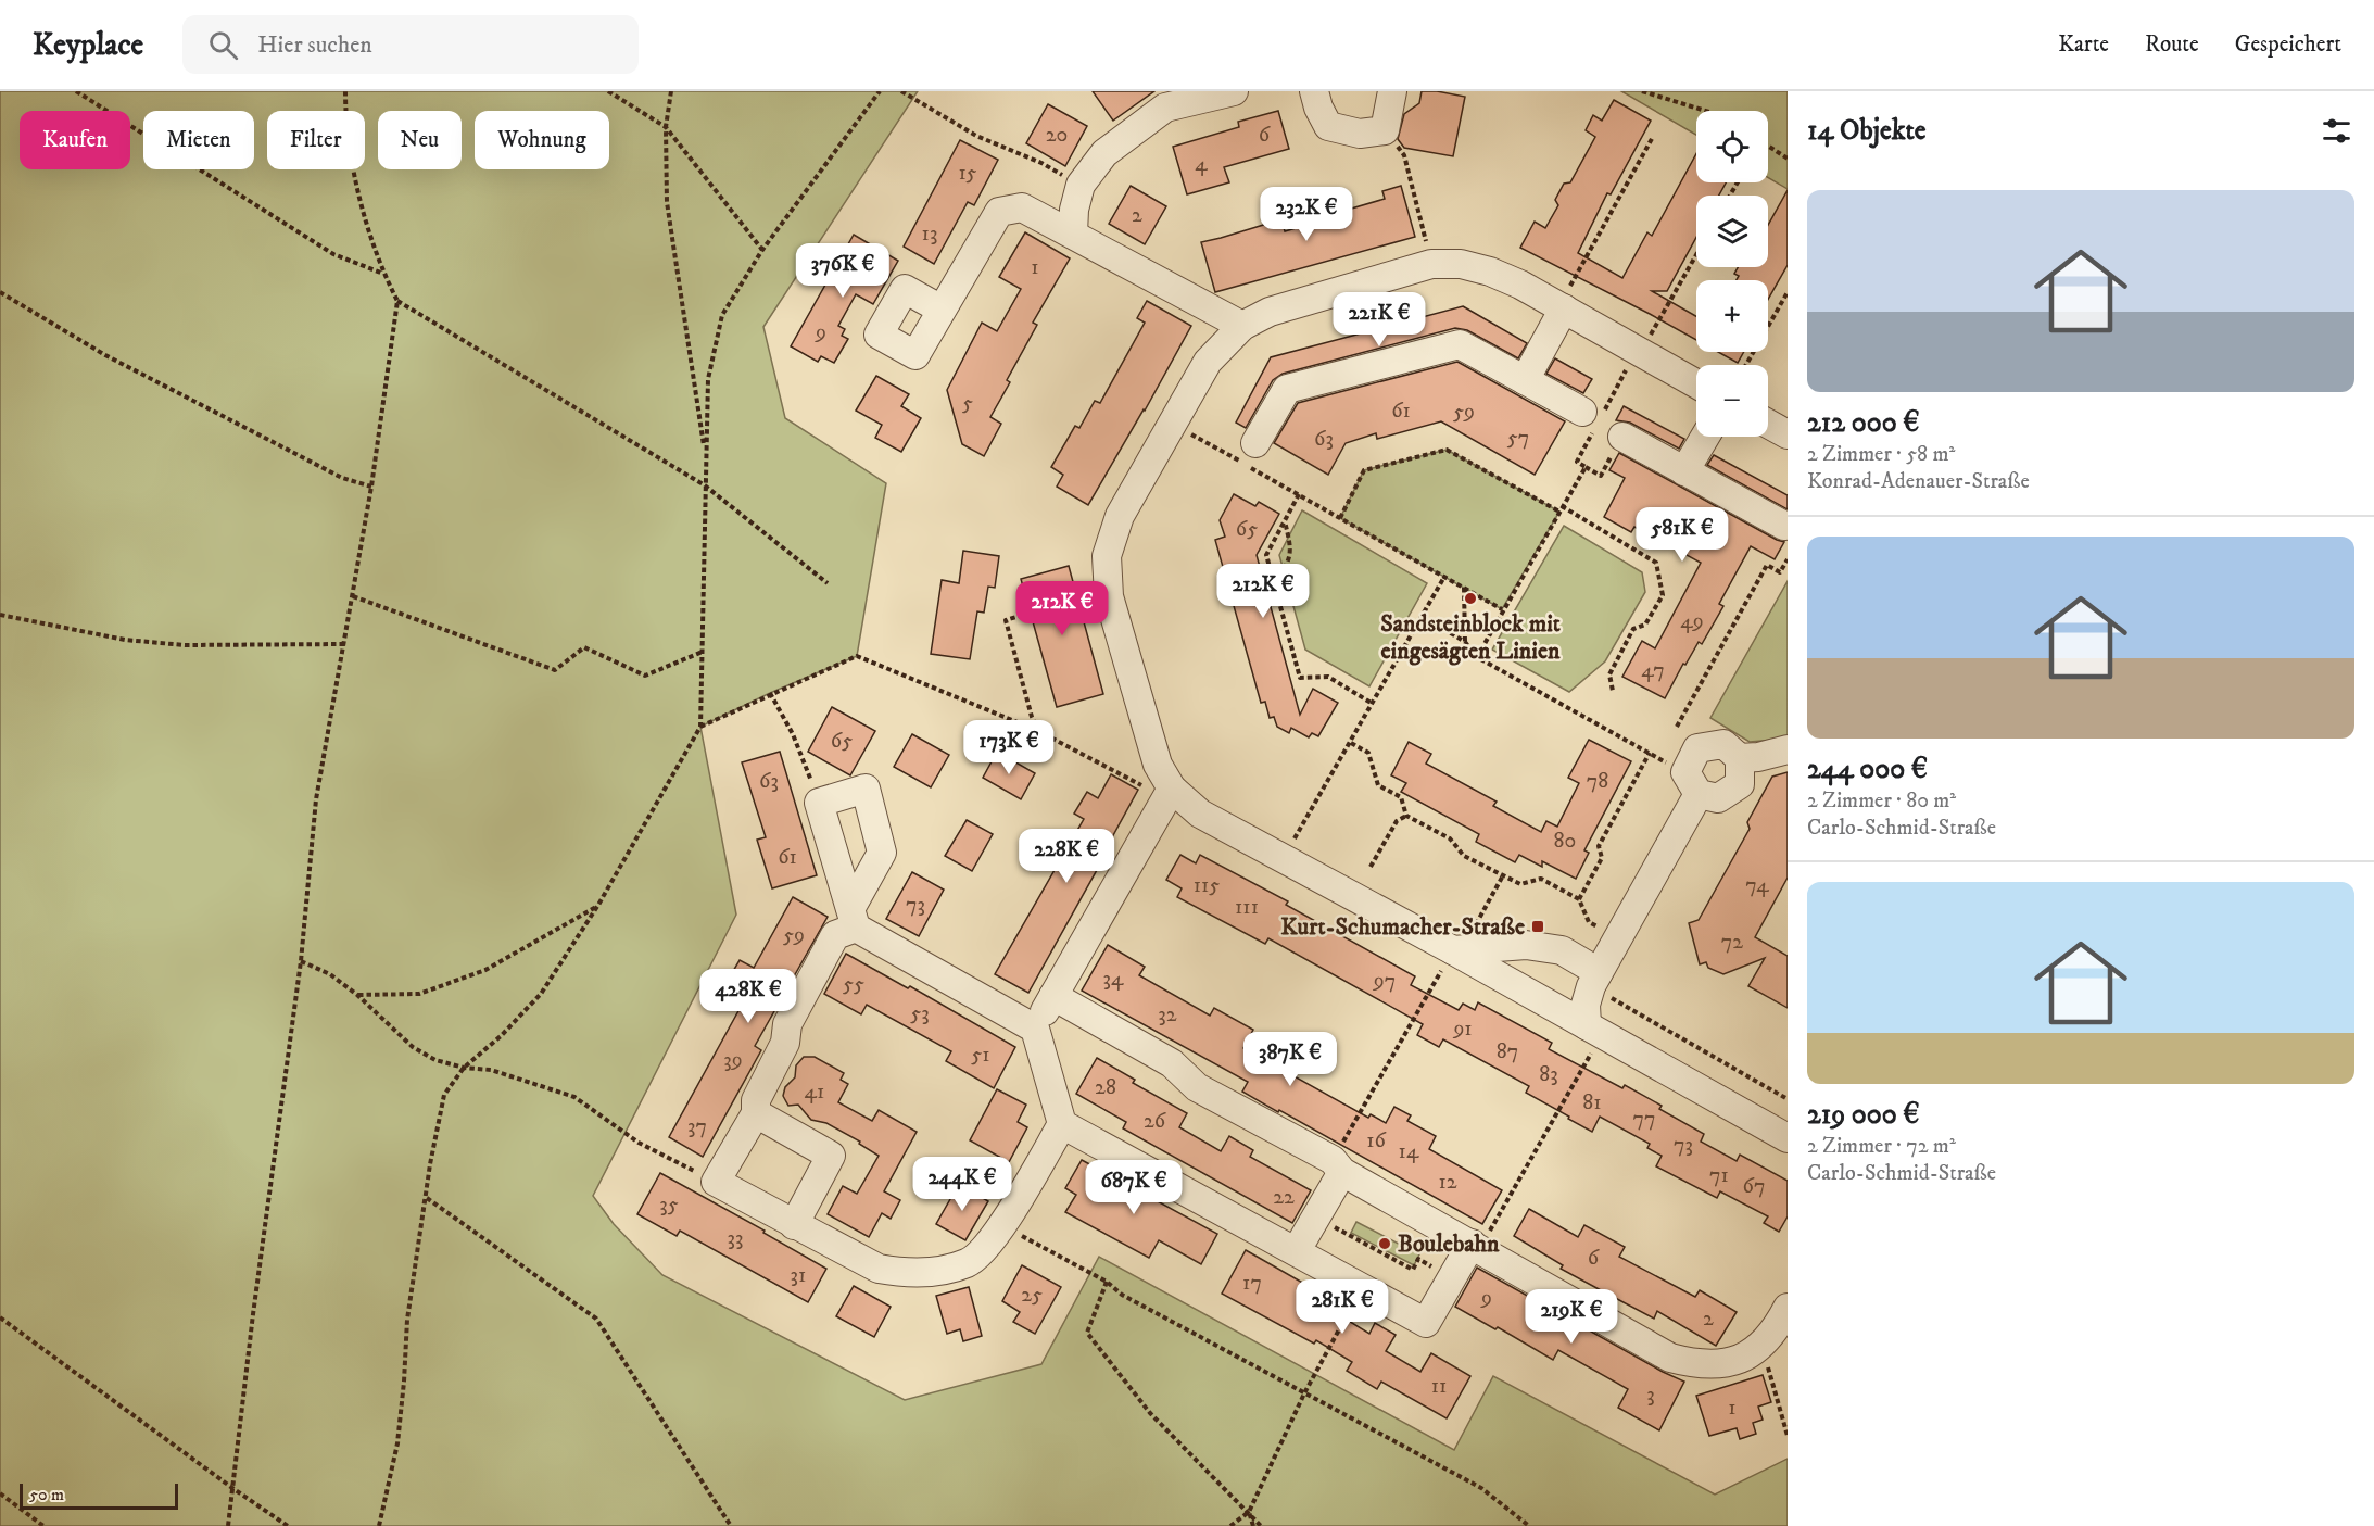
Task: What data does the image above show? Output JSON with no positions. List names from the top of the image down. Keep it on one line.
{"places":{"other":["Sandsteinblock mit eingesägten Linien","Boulebahn"],"transit":["Kurt-Schumacher-Straße"]},"house_numbers":["20","6","4","15","2","13","1","9","5","61","59","57","63","65","49","47","65","63","78","80","61","115","74","73","111","59","72","34","97","55","53","32","91","87","51","39","83","28","41","81","77","26","37","16","73","14","71","12","67","22","35","33","6","31","17","25","9","2","11","3","1"],"scale_bar":"50 m","page":{"header":"Keyplace","search":"Hier suchen","nav":["Karte","Route","Gespeichert"],"heading":"14 Objekte","map_buttons":["+","−"],"chip":["Kaufen","Mieten","Filter","Neu","Wohnung"],"list":[{"name":"212 000 €","note":"2 Zimmer · 58 m² · Konrad-Adenauer-Straße"},{"name":"244 000 €","note":"2 Zimmer · 80 m² · Carlo-Schmid-Straße"},{"name":"219 000 €","note":"2 Zimmer · 72 m² · Carlo-Schmid-Straße"}],"price":["232K €","376K €","221K €","581K €","212K €","212K €","173K €","228K €","428K €","387K €","244K €","687K €","281K €","219K €"],"scale":"50 m"}}
